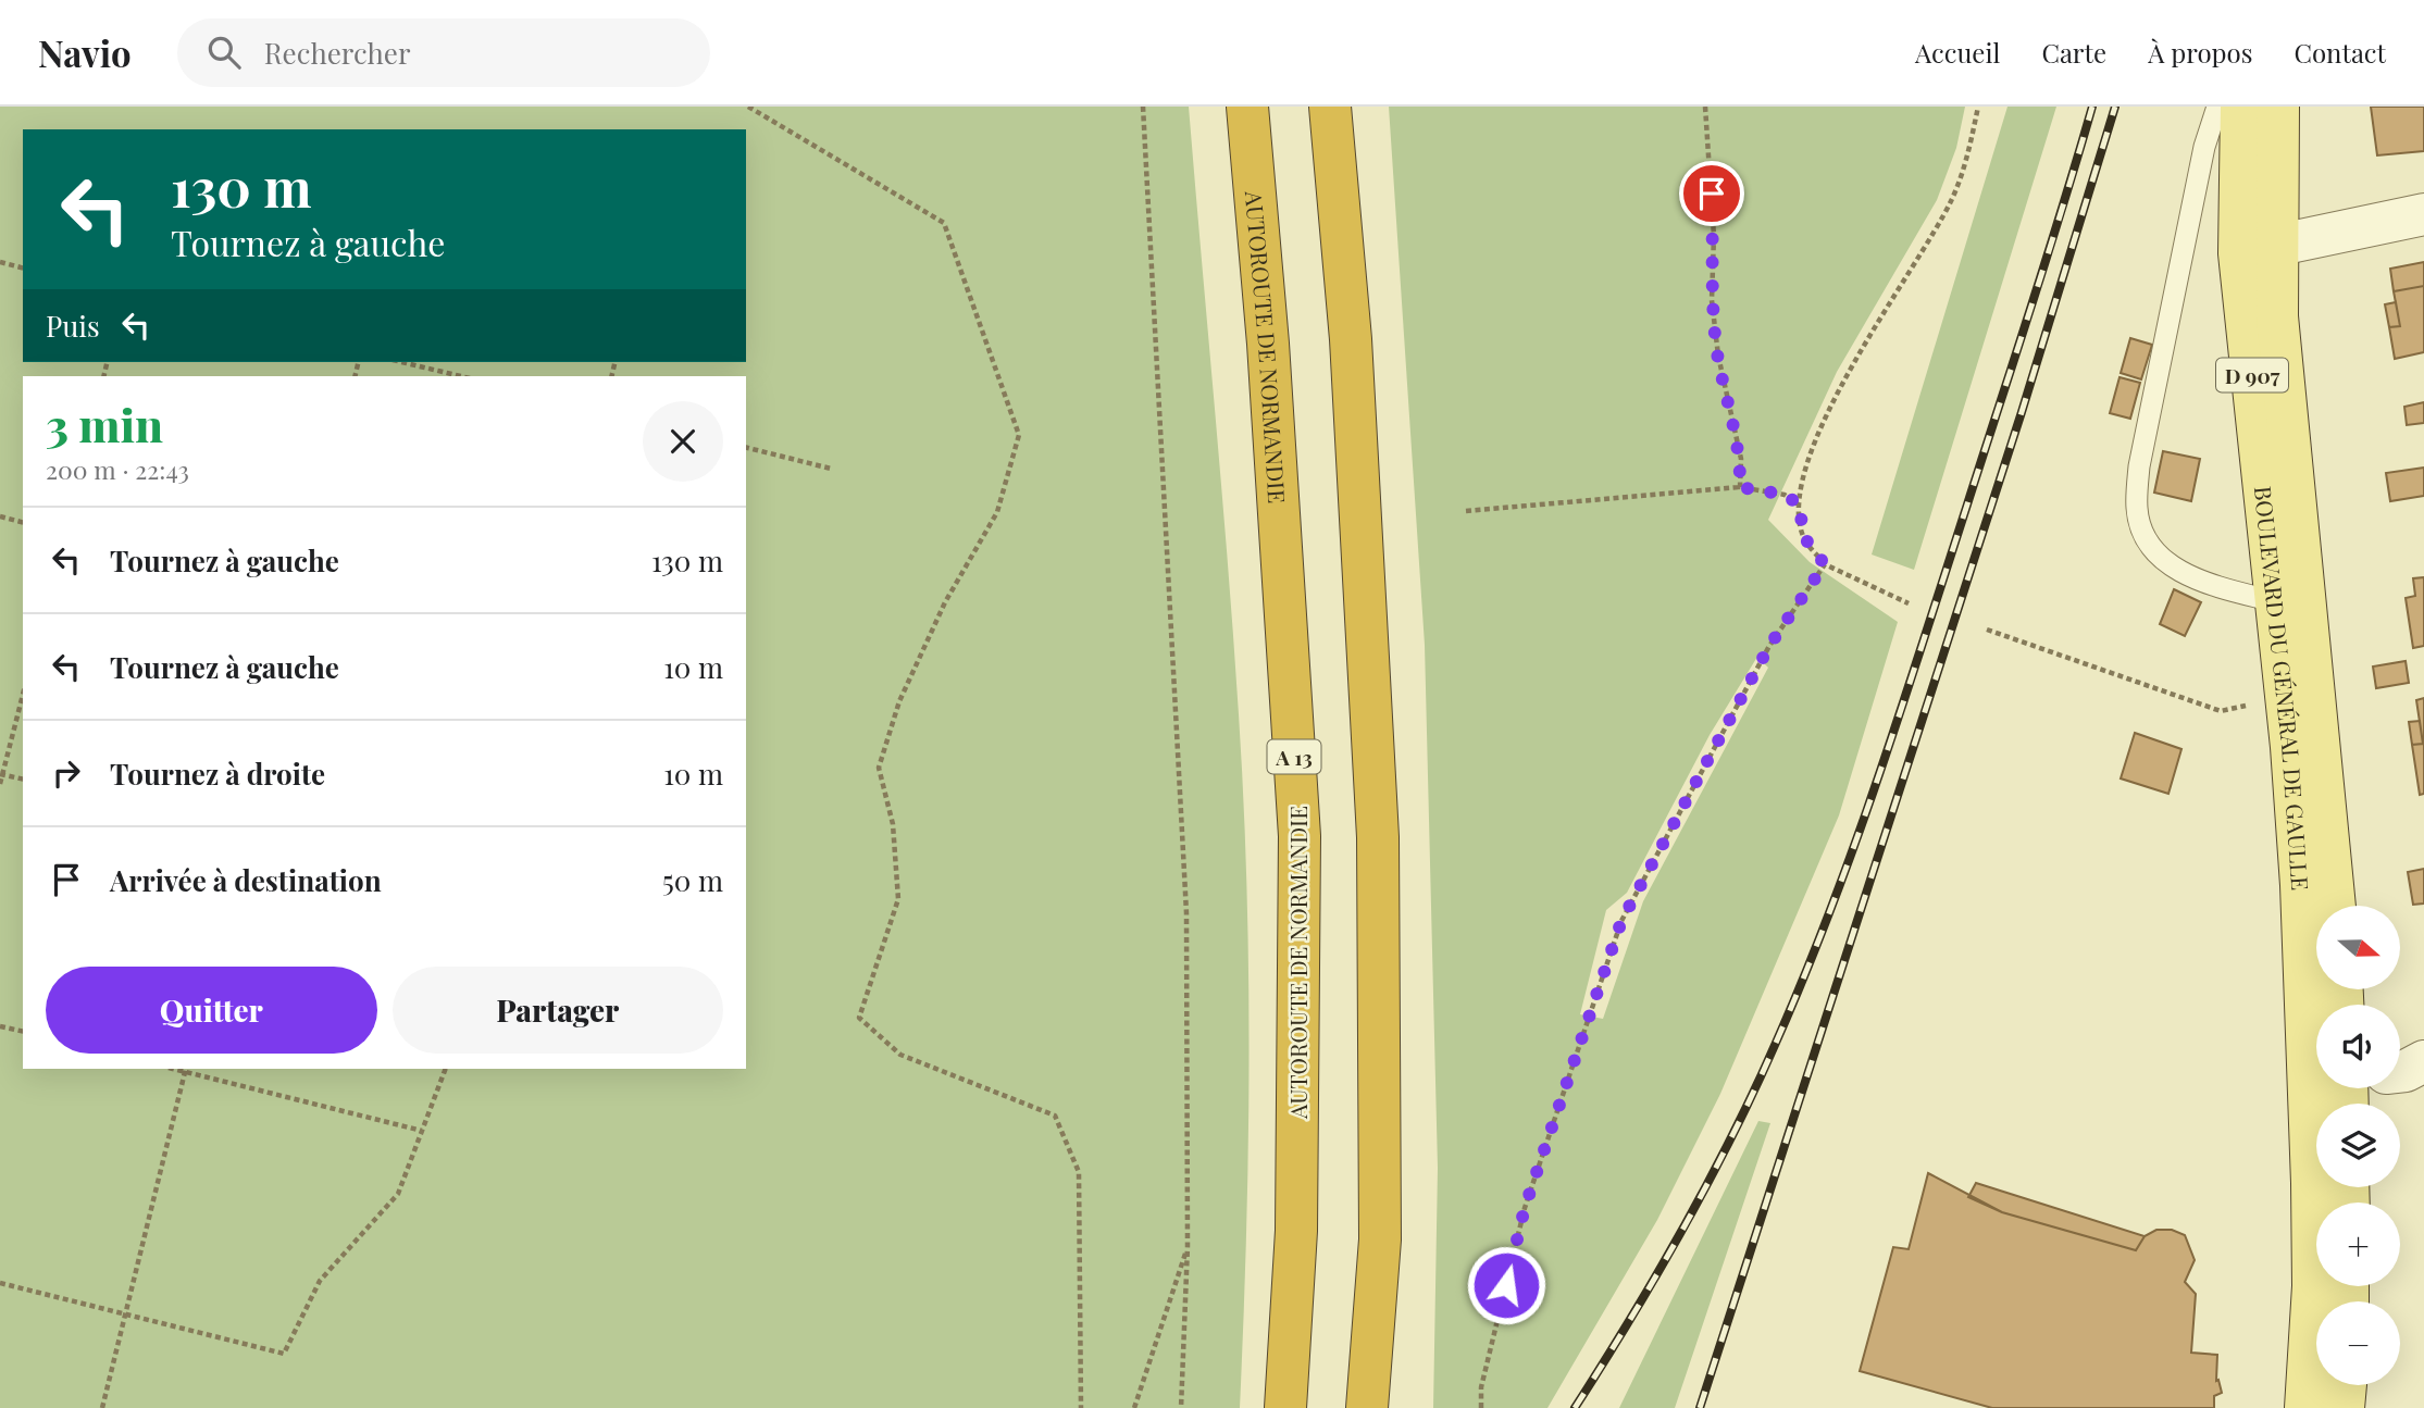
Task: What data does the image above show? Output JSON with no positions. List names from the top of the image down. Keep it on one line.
{"streets":{"highway":["AUTOROUTE DE NORMANDIE","A 13"],"main road":["D 907","BOULEVARD DU GÉNÉRAL DE GAULLE"]},"north":"right","page":{"header":"Navio","search":"Rechercher","nav":["Accueil","Carte","À propos","Contact"],"turn":["130 m","Tournez à gauche"],"then":"Puis","heading":["3 min","200 m · 22:43"],"list":[{"name":"Tournez à gauche","value":"130 m"},{"name":"Tournez à gauche","value":"10 m"},{"name":"Tournez à droite","value":"10 m"},{"name":"Arrivée à destination","value":"50 m"}],"map_buttons":["+","−"],"buttons":["Quitter","Partager"]}}
